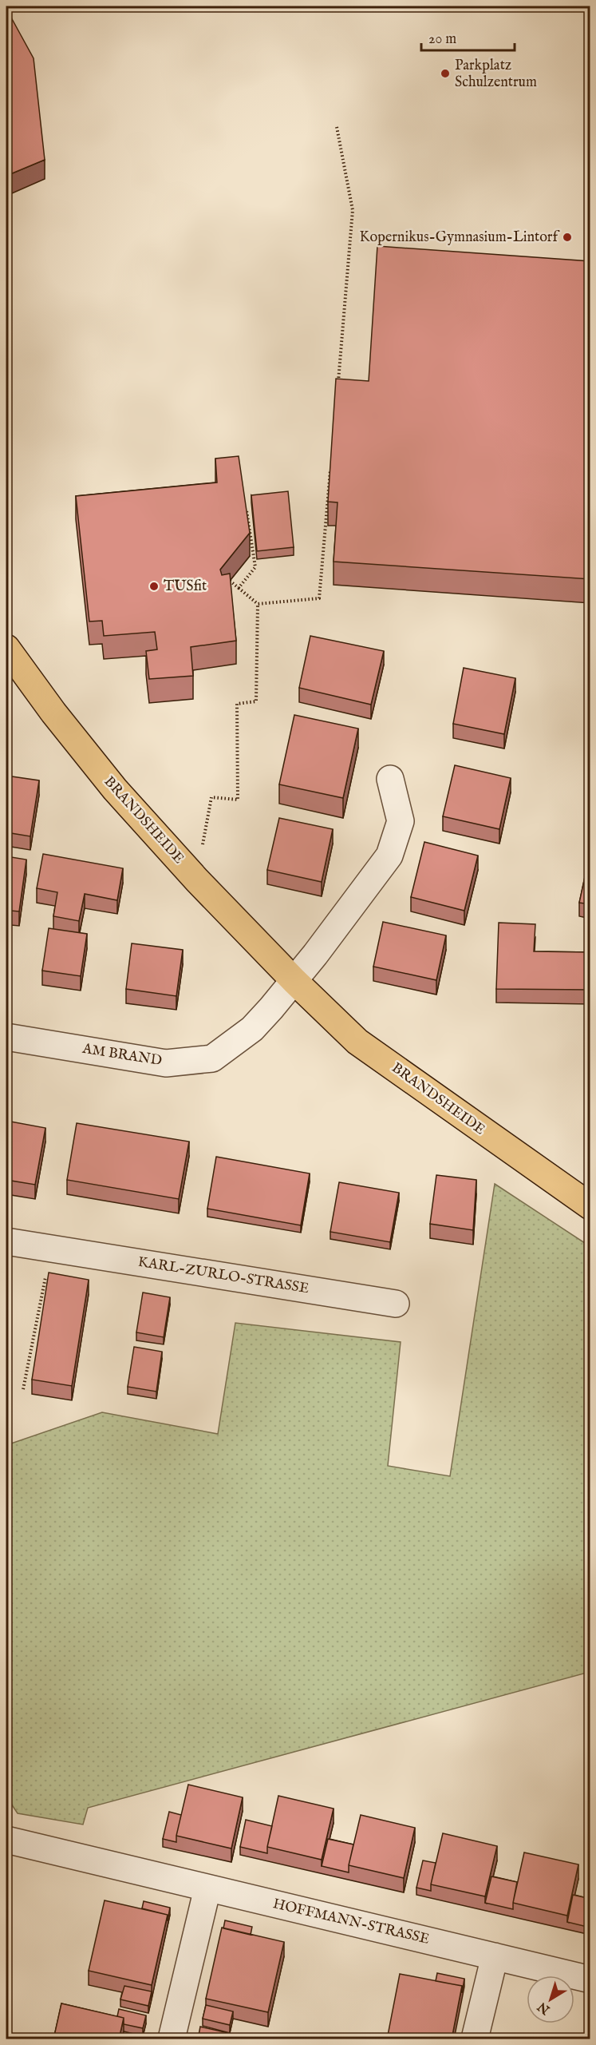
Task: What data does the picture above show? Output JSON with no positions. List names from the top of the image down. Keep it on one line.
{"streets":{"main road":["BRANDSHEIDE"],"street":["AM BRAND","KARL-ZURLO-STRASSE","HOFFMANN-STRASSE"]},"crossings":[["BRANDSHEIDE","AM BRAND"]],"places":["Parkplatz Schulzentrum","Kopernikus-Gymnasium-Lintorf","TUSfit"],"scale_bar":"20 m","north":"bottom left"}
